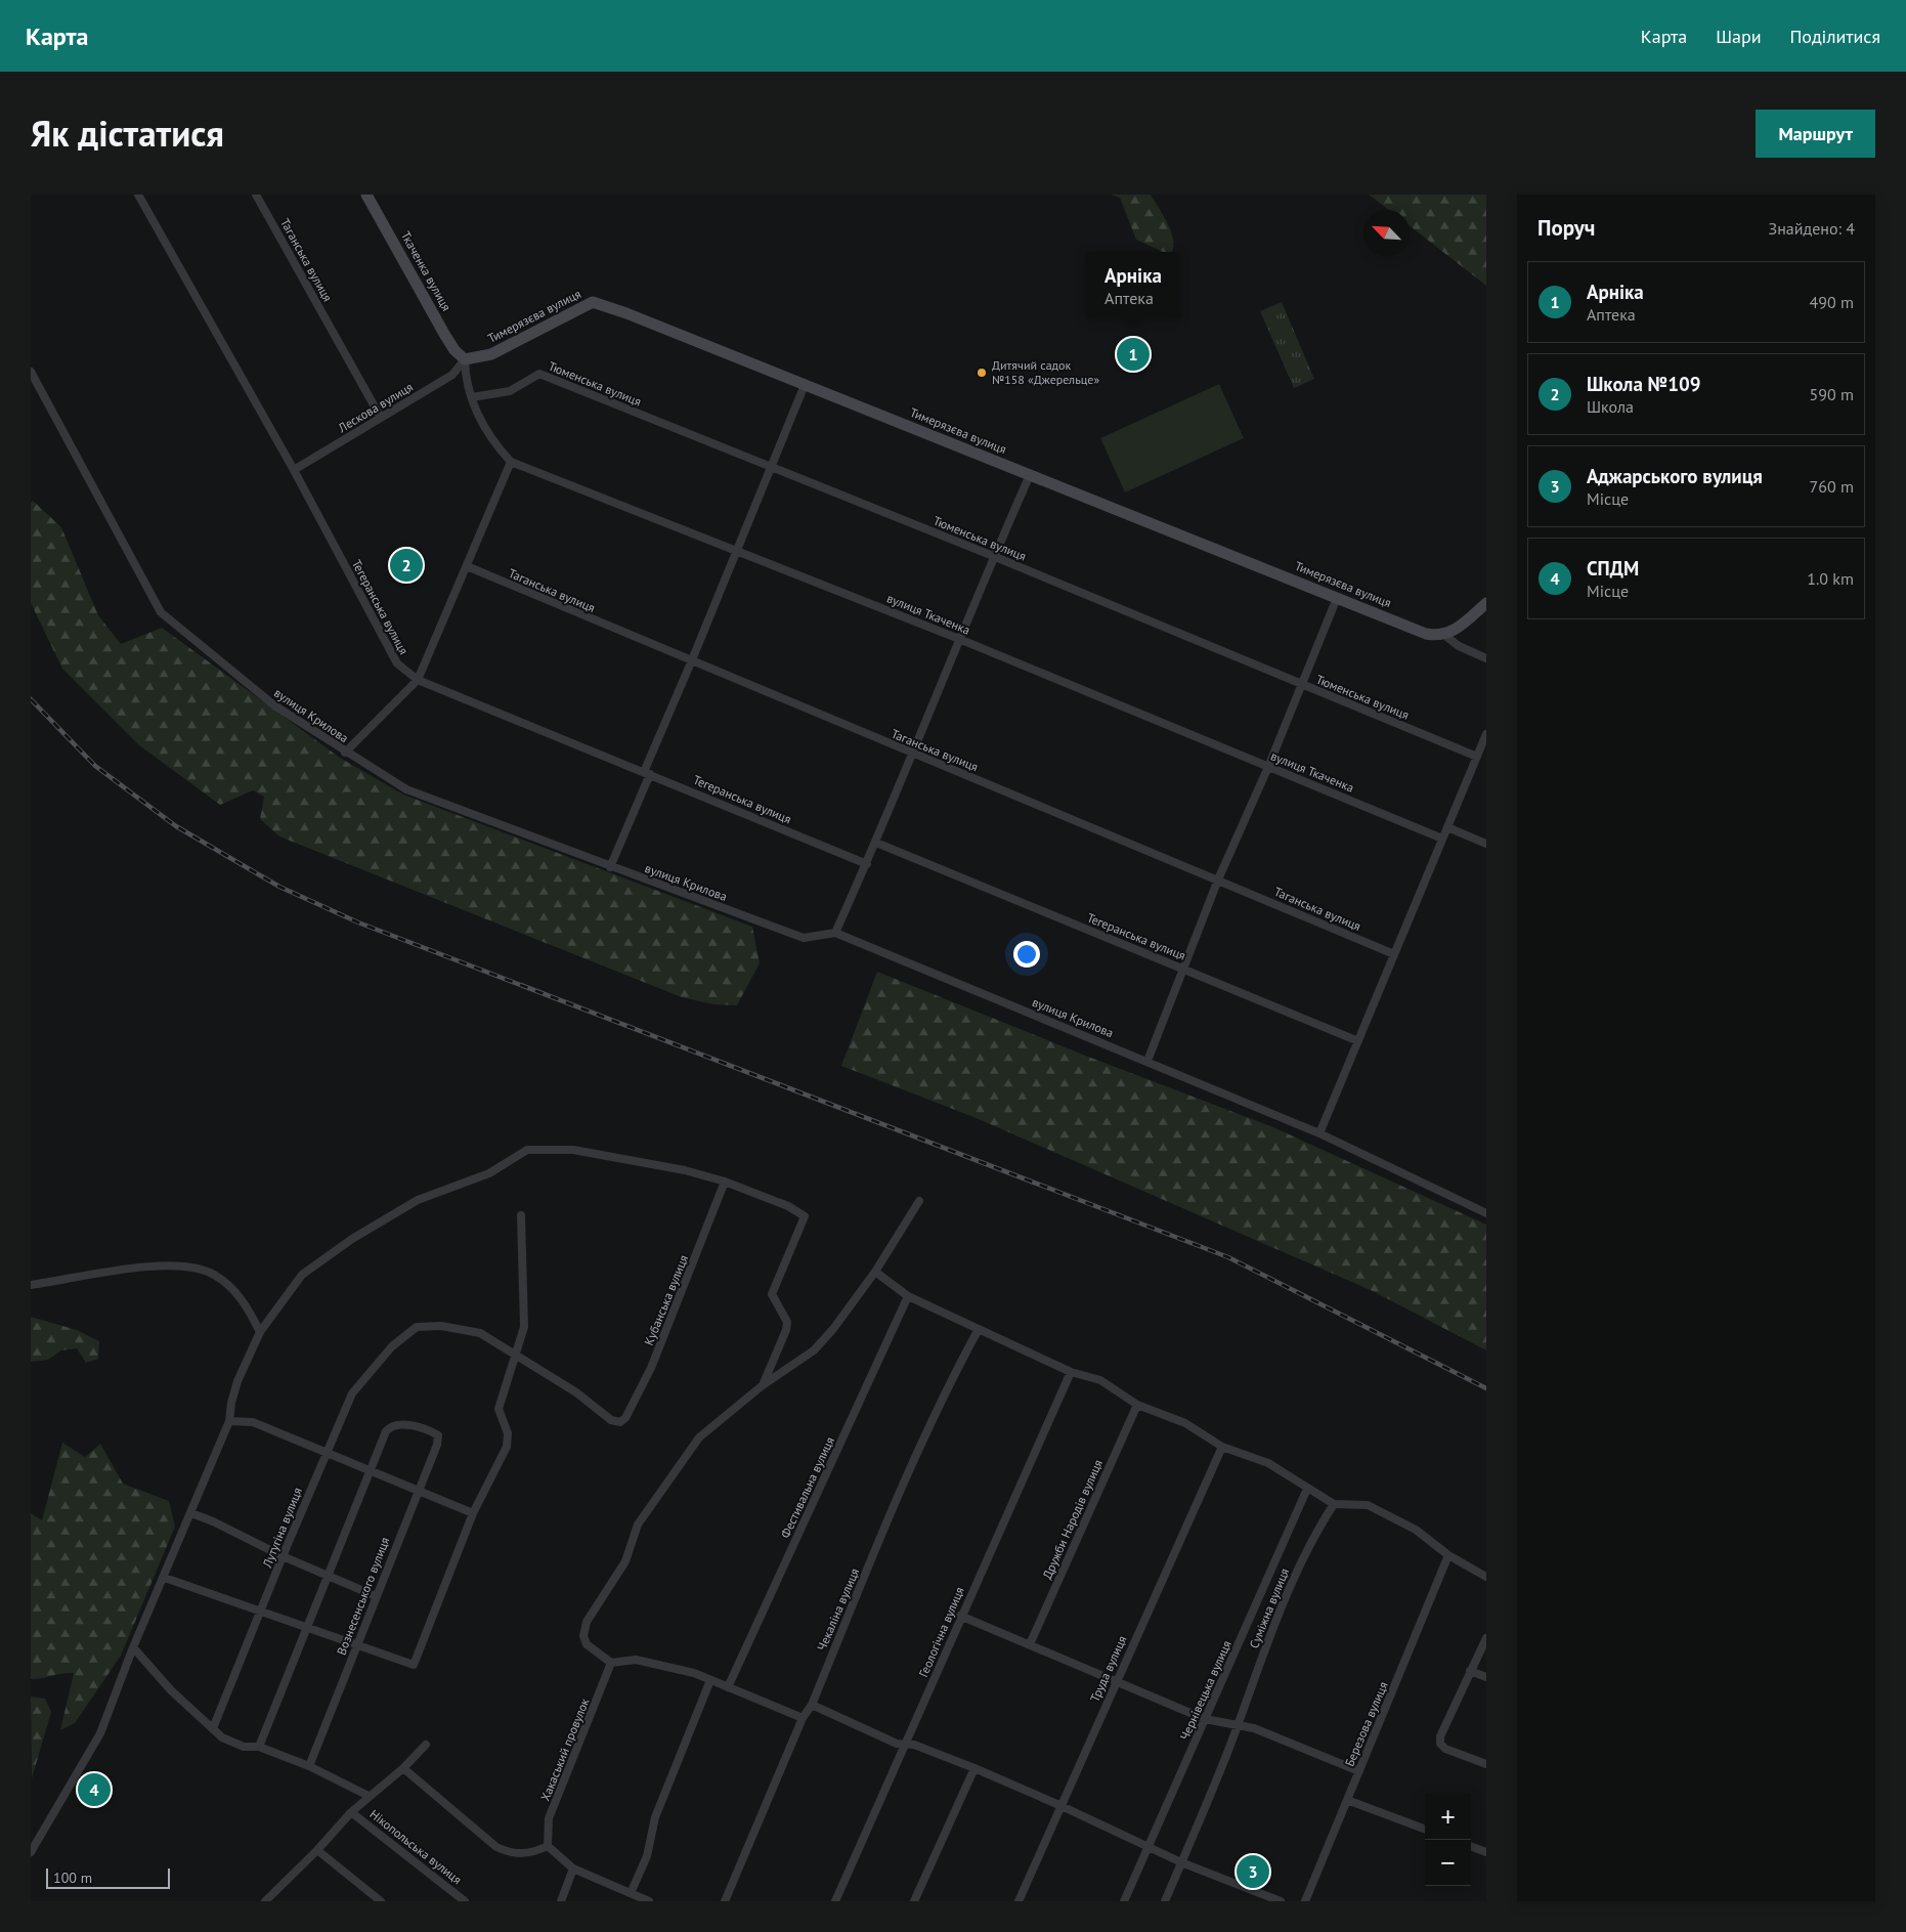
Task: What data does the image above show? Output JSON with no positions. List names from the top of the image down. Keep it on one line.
{"streets":{"street":["Таганська вулиця","Ткаченка вулиця","Тимерязєва вулиця","Тюменська вулиця","Лескова вулиця","Тегеранська вулиця","вулиця Ткаченка","вулиця Крилова","Кубанська вулиця","Фестивальна вулиця","Дружби Народів вулиця","Лутугіна вулиця","Вознесенського вулиця","Суміжна вулиця","Чекаліна вулиця","Геологічна вулиця","Труда вулиця","Чернівецька вулиця","Березова вулиця","Хакаський провулок","Нікопольська вулиця"]},"crossings":[["Таганська вулиця","Лескова вулиця"],["Ткаченка вулиця","Тимерязєва вулиця"],["Ткаченка вулиця","Лескова вулиця"],["Ткаченка вулиця","вулиця Ткаченка"],["Тимерязєва вулиця","Лескова вулиця"],["Тимерязєва вулиця","вулиця Ткаченка"],["Тюменська вулиця","вулиця Ткаченка"],["Лескова вулиця","Тегеранська вулиця"],["Лескова вулиця","вулиця Ткаченка"],["Кубанська вулиця","Лутугіна вулиця"]],"places":["Дитячий садок №158 «Джерельце»"],"scale_bar":"100 m","north":"top left","page":{"header":"Карта","nav":["Карта","Шари","Поділитися"],"title":"Як дістатися","buttons":"Маршрут","heading":["Поруч","Знайдено: 4"],"popup":["Арніка","Аптека"],"list":[{"mark":"1","name":"Арніка","note":"Аптека","value":"490 m"},{"mark":"2","name":"Школа №109","note":"Школа","value":"590 m"},{"mark":"3","name":"Аджарського вулиця","note":"Місце","value":"760 m"},{"mark":"4","name":"СПДМ","note":"Місце","value":"1.0 km"}],"pins":["1","2","4","3"],"map_buttons":["+","−"],"scale":"100 m"}}
